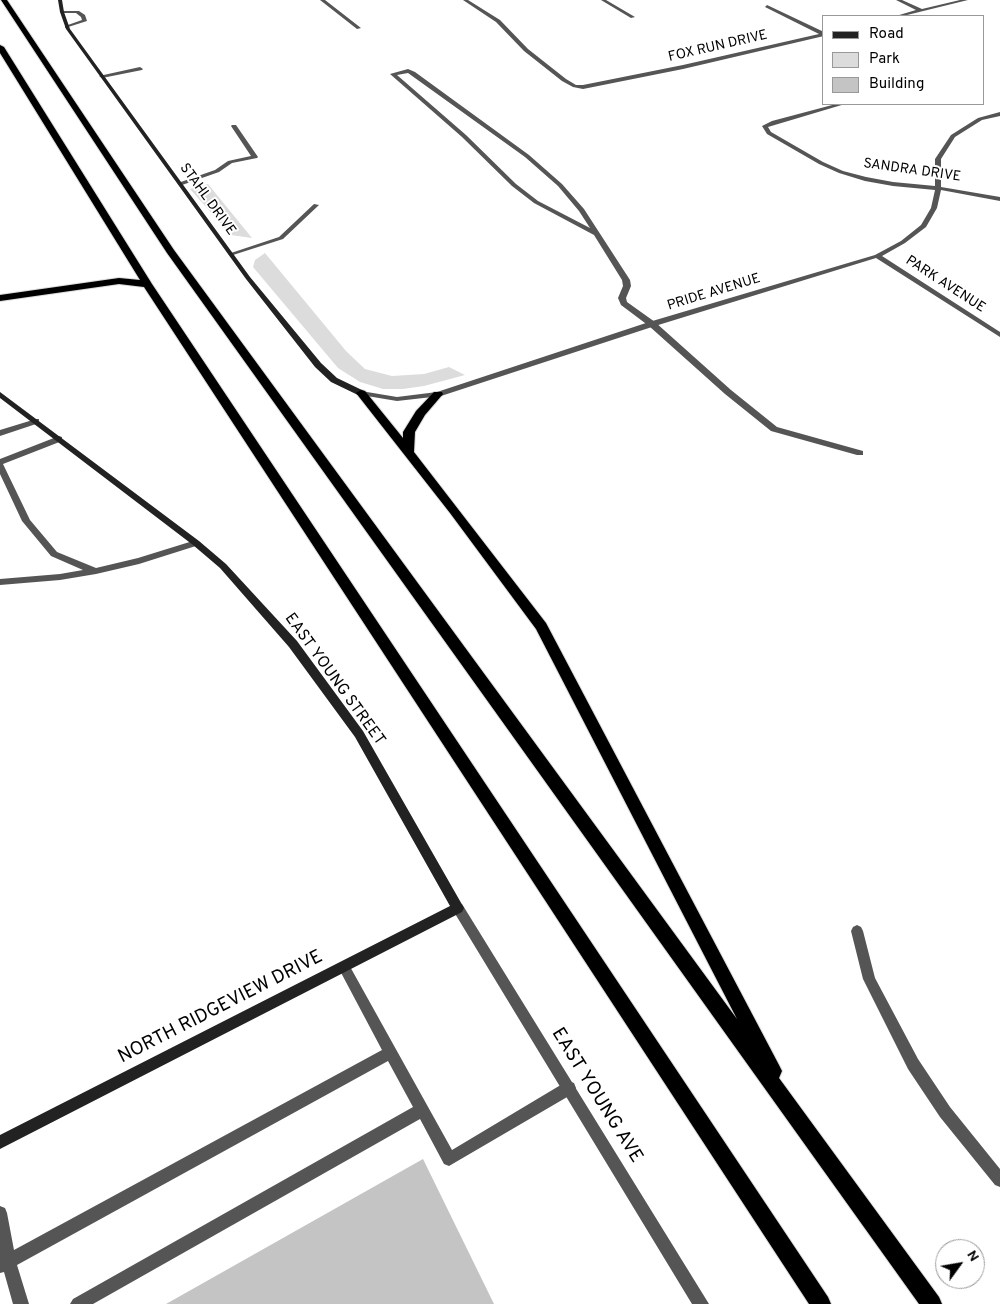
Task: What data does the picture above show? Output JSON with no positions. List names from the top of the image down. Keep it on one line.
{"streets":{"main road":["STAHL DRIVE","EAST YOUNG STREET","NORTH RIDGEVIEW DRIVE"],"street":["FOX RUN DRIVE","SANDRA DRIVE","PARK AVENUE","PRIDE AVENUE","EAST YOUNG AVE"]},"crossings":[["SANDRA DRIVE","PRIDE AVENUE"],["STAHL DRIVE","PRIDE AVENUE"],["PARK AVENUE","PRIDE AVENUE"],["EAST YOUNG STREET","NORTH RIDGEVIEW DRIVE"],["EAST YOUNG STREET","EAST YOUNG AVE"],["NORTH RIDGEVIEW DRIVE","EAST YOUNG AVE"]],"legend":["Road","Park","Building"],"north":"top right"}
